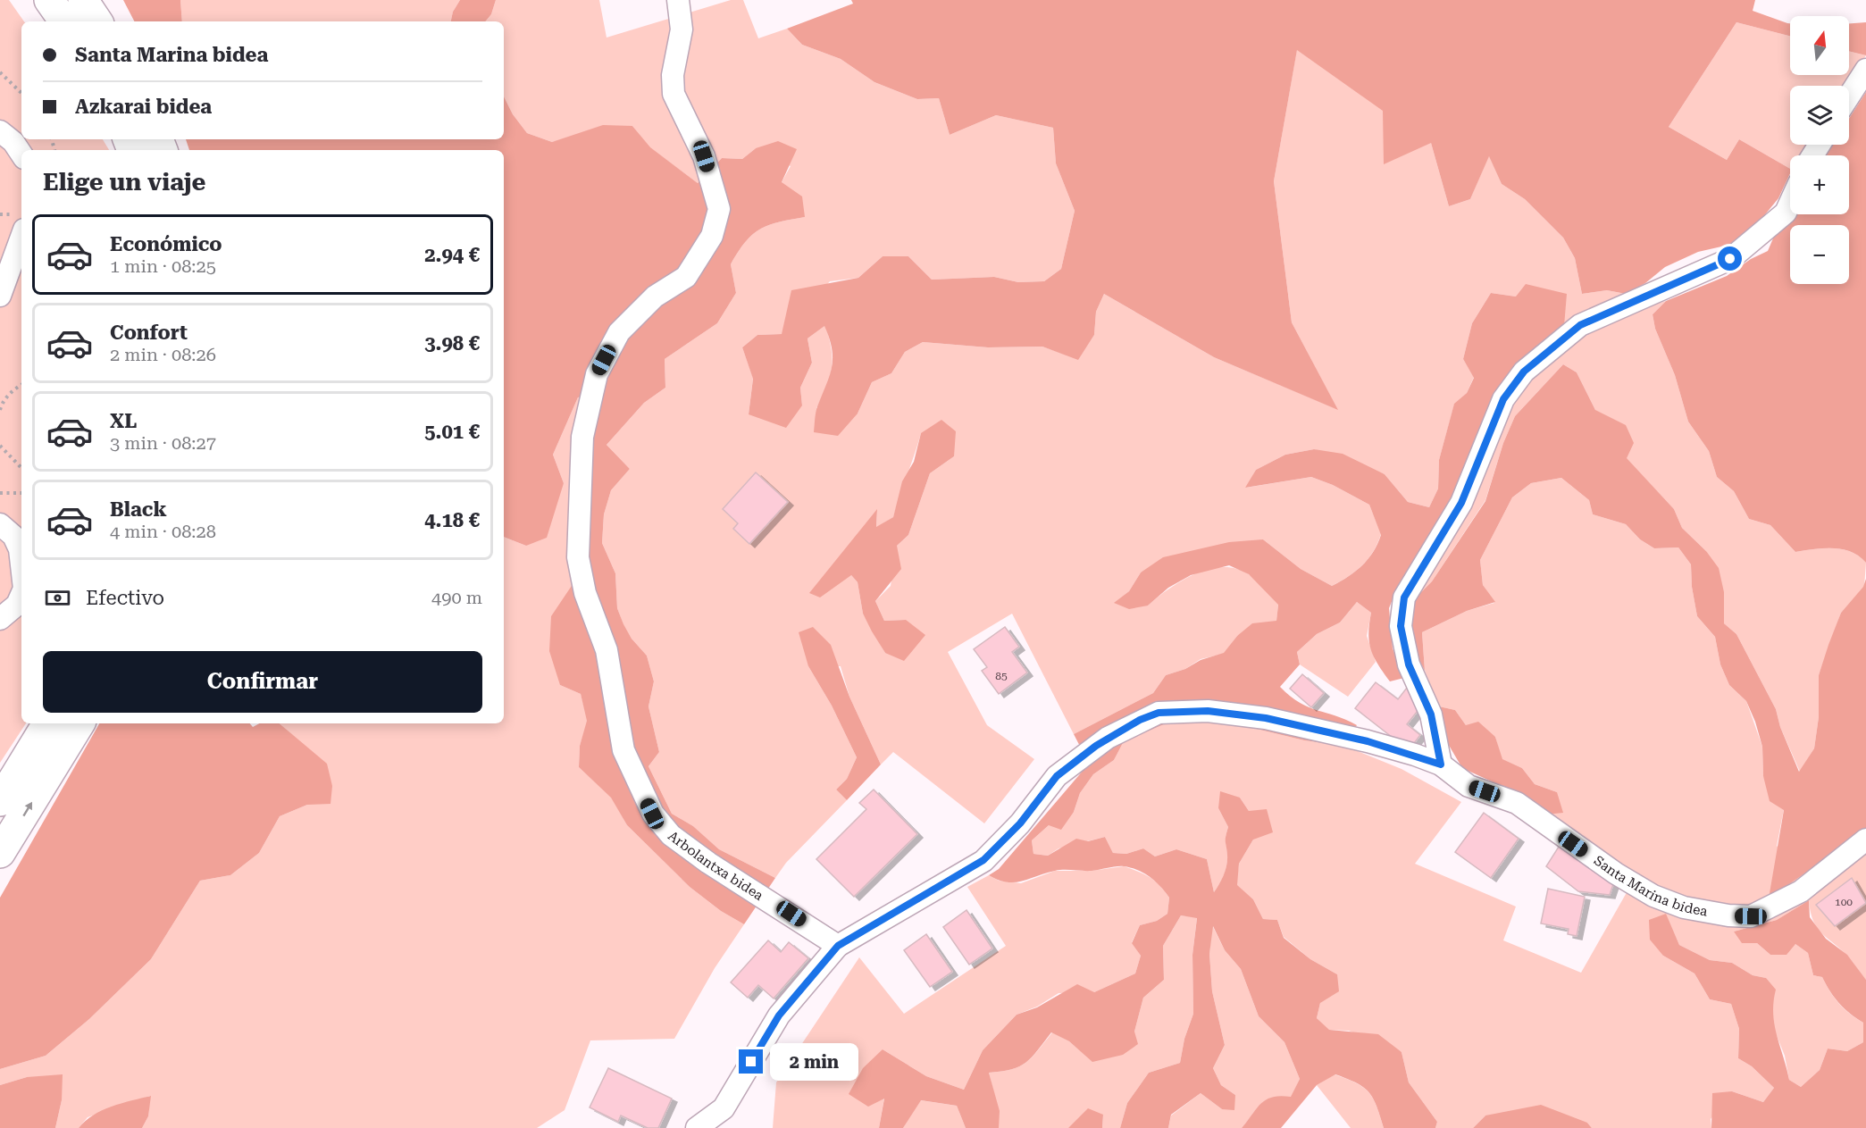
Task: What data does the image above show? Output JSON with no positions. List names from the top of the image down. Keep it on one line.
{"streets":{"street":["Arbolantxa bidea","Santa Marina bidea"]},"house_numbers":["85","100"],"north":"top","page":{"map_buttons":["+","−"],"banner":["Santa Marina bidea","Azkarai bidea"],"heading":"Elige un viaje","list":[{"name":"Económico","note":"1 min · 08:25","value":"2.94 €"},{"name":"Confort","note":"2 min · 08:26","value":"3.98 €"},{"name":"XL","note":"3 min · 08:27","value":"5.01 €"},{"name":"Black","note":"4 min · 08:28","value":"4.18 €"}],"pay":["Efectivo","490 m"],"buttons":"Confirmar","bubble":"2 min"}}
